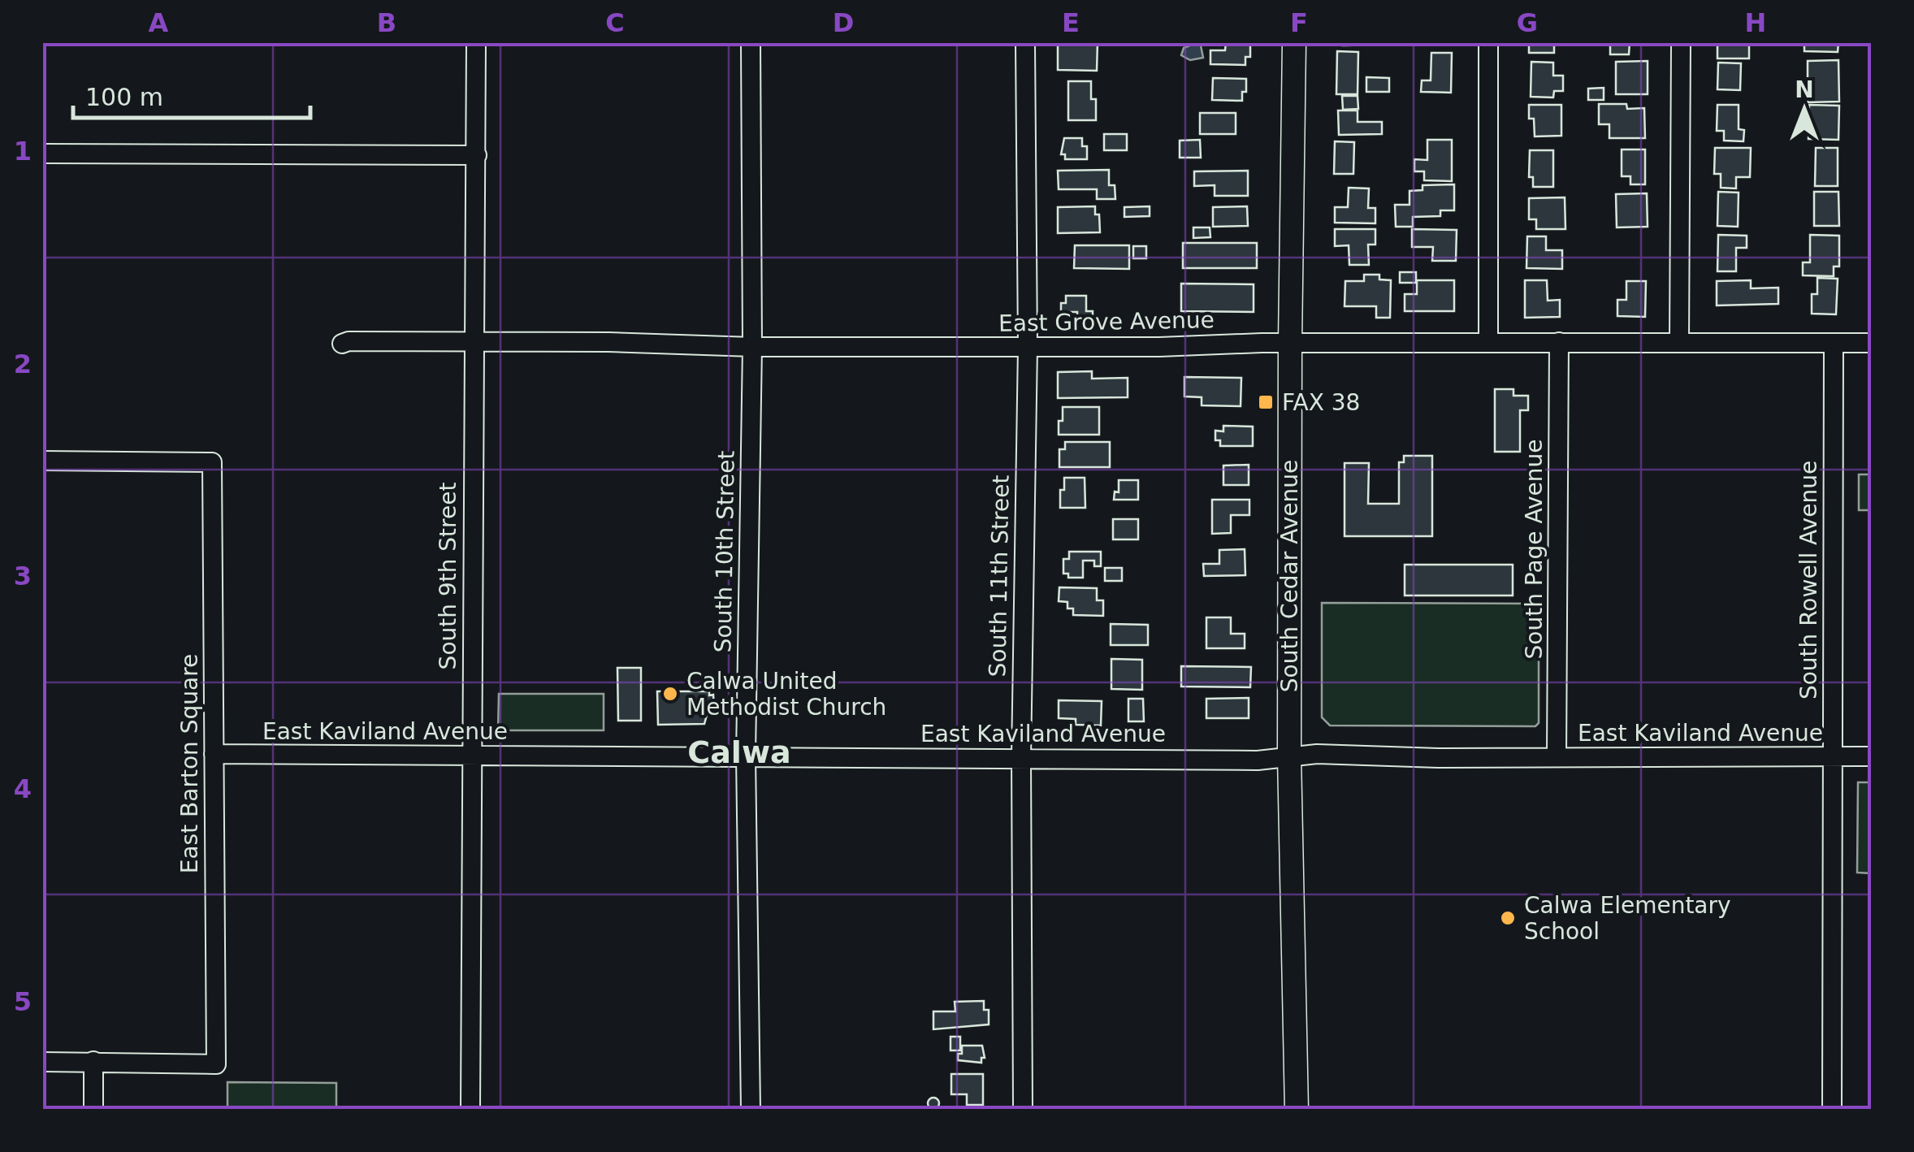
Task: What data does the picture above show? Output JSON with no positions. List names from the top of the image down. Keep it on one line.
{"streets":{"main road":["South Cedar Avenue"],"street":["East Grove Avenue","South Page Avenue","South 10th Street","South 9th Street","South 11th Street","South Rowell Avenue","East Kaviland Avenue","East Barton Square"]},"crossings":[["East Grove Avenue","South Page Avenue"],["East Grove Avenue","South 10th Street"],["East Grove Avenue","South 9th Street"],["East Grove Avenue","South 11th Street"],["East Grove Avenue","South Cedar Avenue"],["East Grove Avenue","South Rowell Avenue"],["South Page Avenue","East Kaviland Avenue"],["South 10th Street","East Kaviland Avenue"],["South 9th Street","East Kaviland Avenue"],["South 11th Street","East Kaviland Avenue"],["South Cedar Avenue","East Kaviland Avenue"],["South Rowell Avenue","East Kaviland Avenue"],["East Kaviland Avenue","East Barton Square"]],"districts":["Calwa"],"places":{"transit":["FAX 38"],"other":["Calwa United Methodist Church","Calwa Elementary School"]},"scale_bar":"100 m","north":"top","grid":{"columns":["A","B","C","D","E","F","G","H"],"rows":["1","2","3","4","5"]}}
